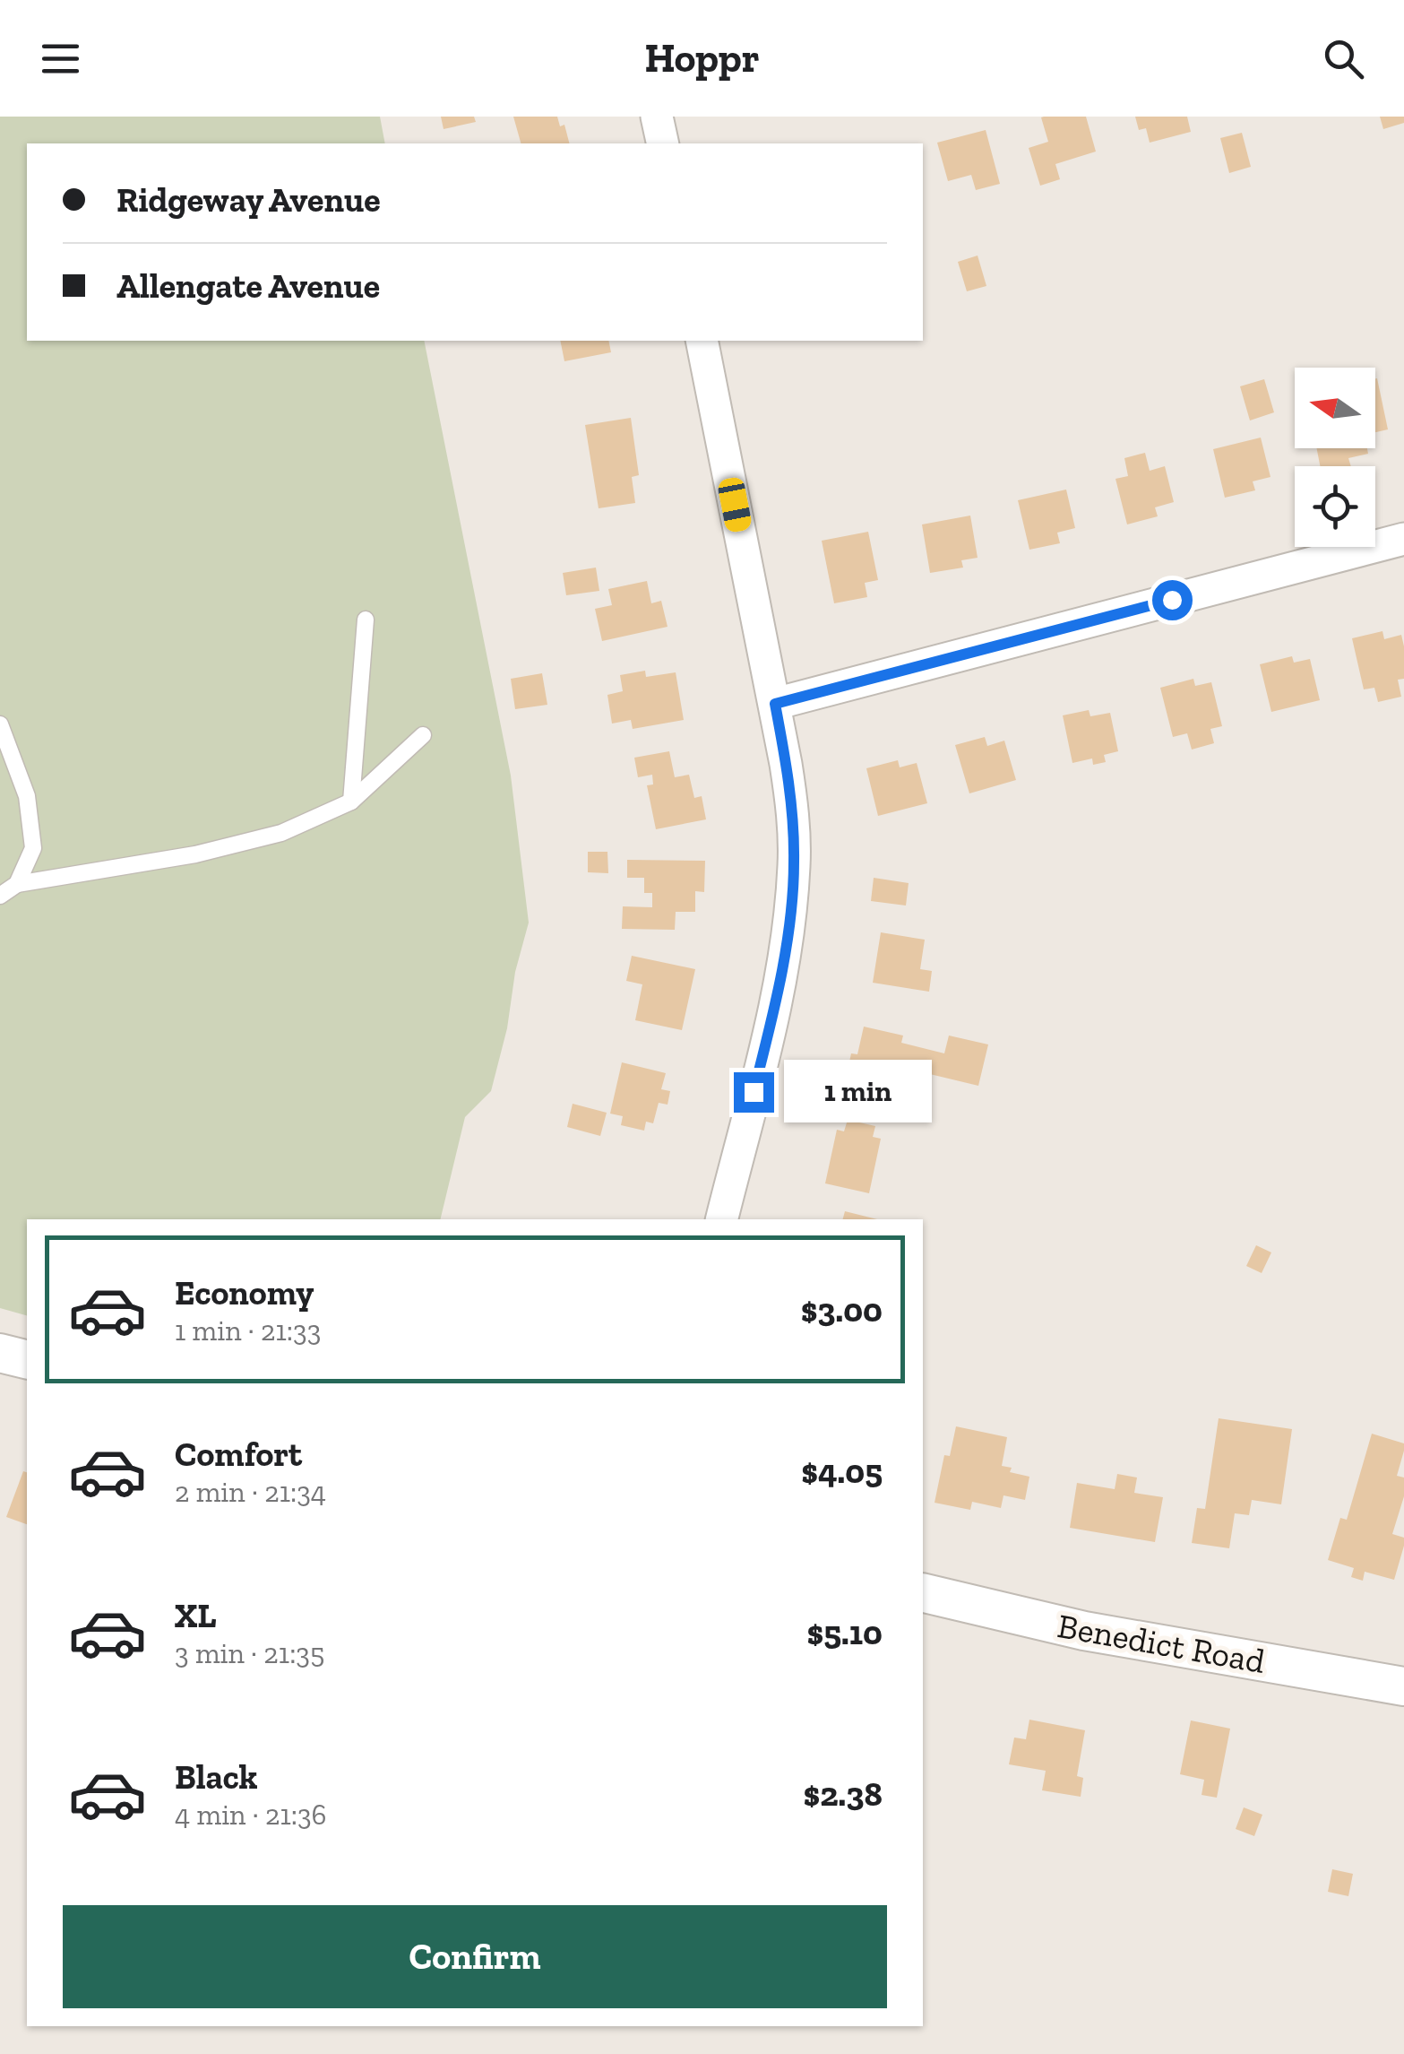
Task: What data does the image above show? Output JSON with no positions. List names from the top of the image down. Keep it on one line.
{"streets":{"street":["Benedict Road"]},"north":"left","page":{"header":"Hoppr","banner":["Ridgeway Avenue","Allengate Avenue"],"bubble":"1 min","list":[{"name":"Economy","note":"1 min · 21:33","value":"$3.00"},{"name":"Comfort","note":"2 min · 21:34","value":"$4.05"},{"name":"XL","note":"3 min · 21:35","value":"$5.10"},{"name":"Black","note":"4 min · 21:36","value":"$2.38"}],"buttons":"Confirm"}}
